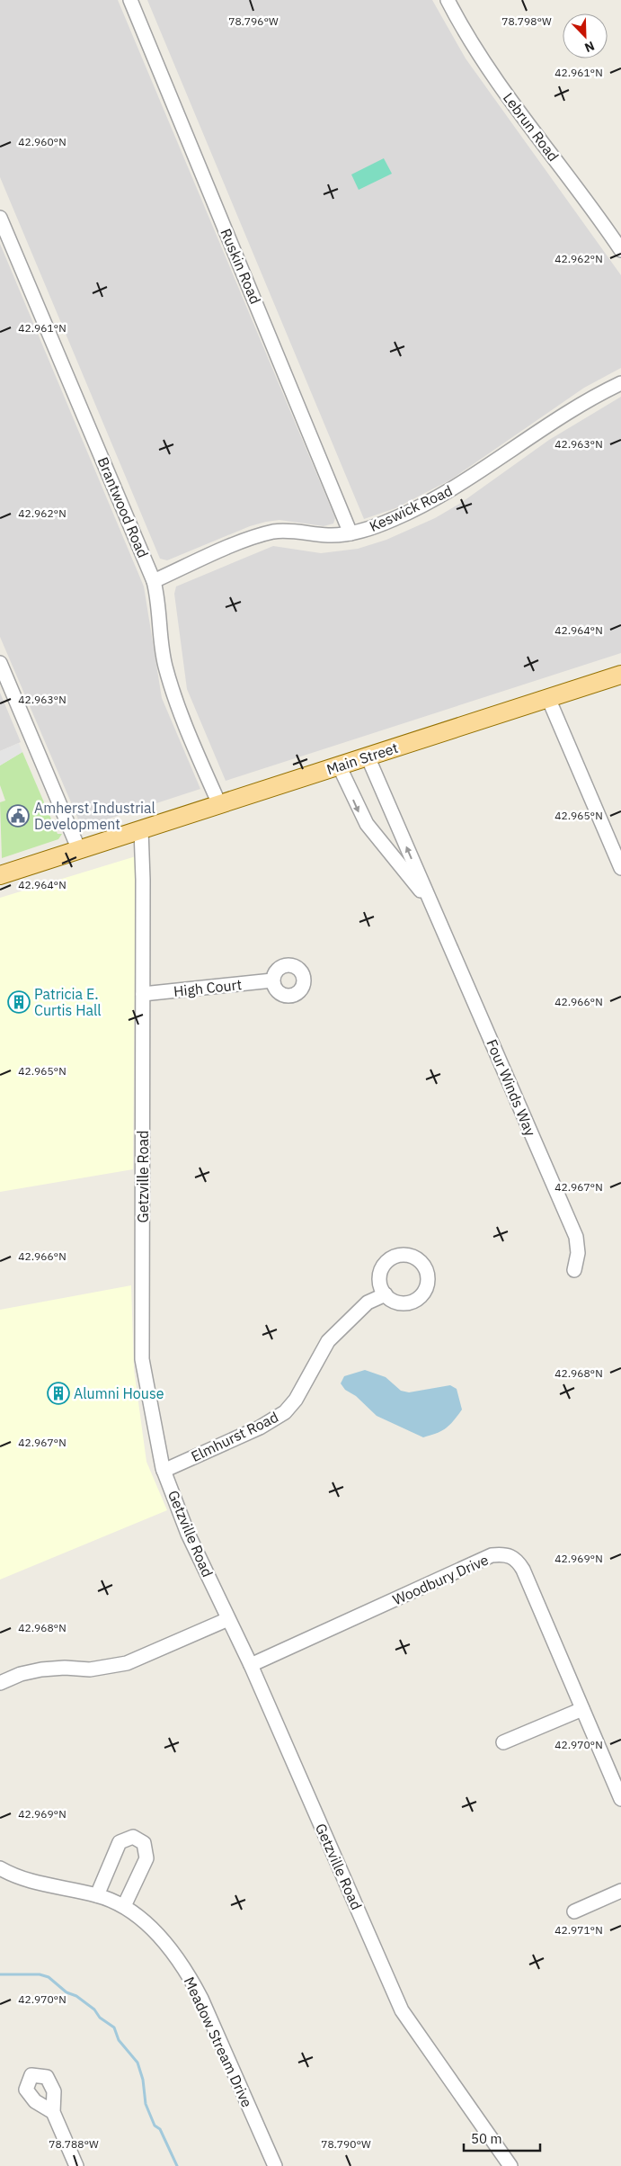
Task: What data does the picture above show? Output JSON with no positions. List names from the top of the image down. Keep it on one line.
{"streets":{"main road":["Main Street"],"street":["Lebrun Road","Ruskin Road","Brantwood Road","Keswick Road","High Court","Four Winds Way","Getzville Road","Elmhurst Road","Woodbury Drive","Meadow Stream Drive"]},"crossings":[["Ruskin Road","Keswick Road"],["Brantwood Road","Keswick Road"],["Brantwood Road","Main Street"],["Main Street","Four Winds Way"],["Main Street","Getzville Road"],["High Court","Getzville Road"],["Getzville Road","Elmhurst Road"],["Getzville Road","Woodbury Drive"]],"places":{"public building":["Amherst Industrial Development"],"building":["Patricia E. Curtis Hall","Alumni House"]},"scale_bar":"50 m","north":"bottom right","coordinates":["78.796°W","78.798°W","42.961°N","42.960°N","42.962°N","42.963°N","42.964°N","42.965°N","42.966°N","42.967°N","42.968°N","42.969°N","42.970°N","42.971°N","78.788°W","78.790°W"]}
